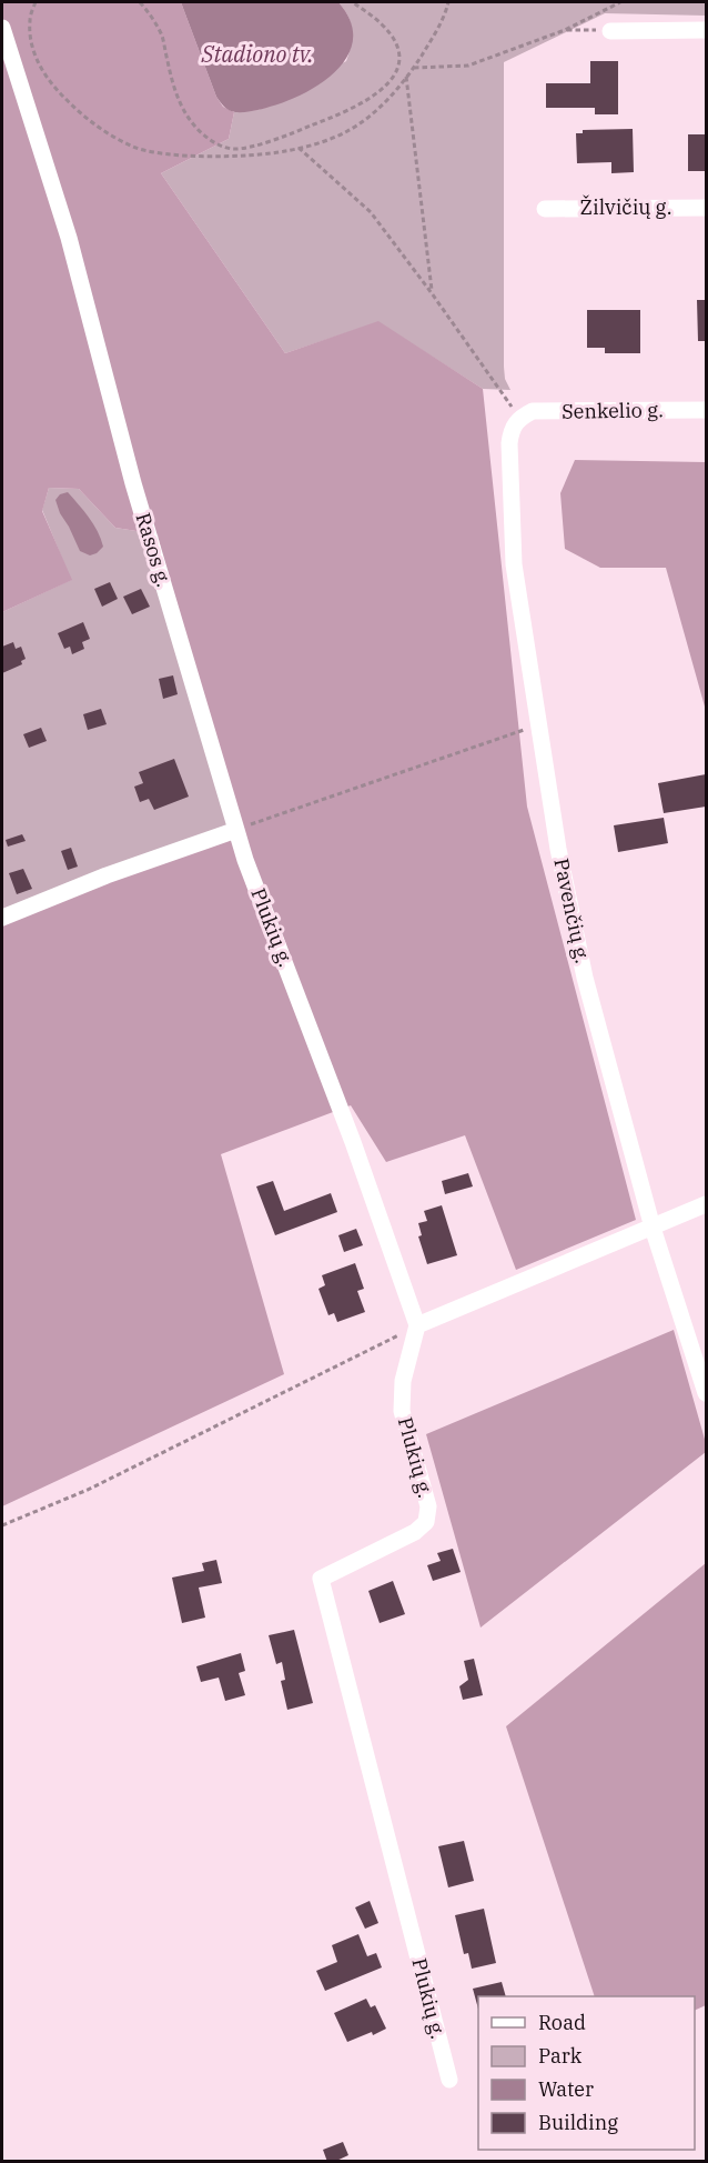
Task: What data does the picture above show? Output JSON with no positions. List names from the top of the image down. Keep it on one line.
{"streets":{"street":["Žilvičių g.","Senkelio g.","Rasos g.","Pavenčių g.","Plukių g."]},"crossings":[["Senkelio g.","Pavenčių g."],["Rasos g.","Plukių g."]],"water":["Stadiono tv."],"legend":["Road","Park","Water","Building"]}
